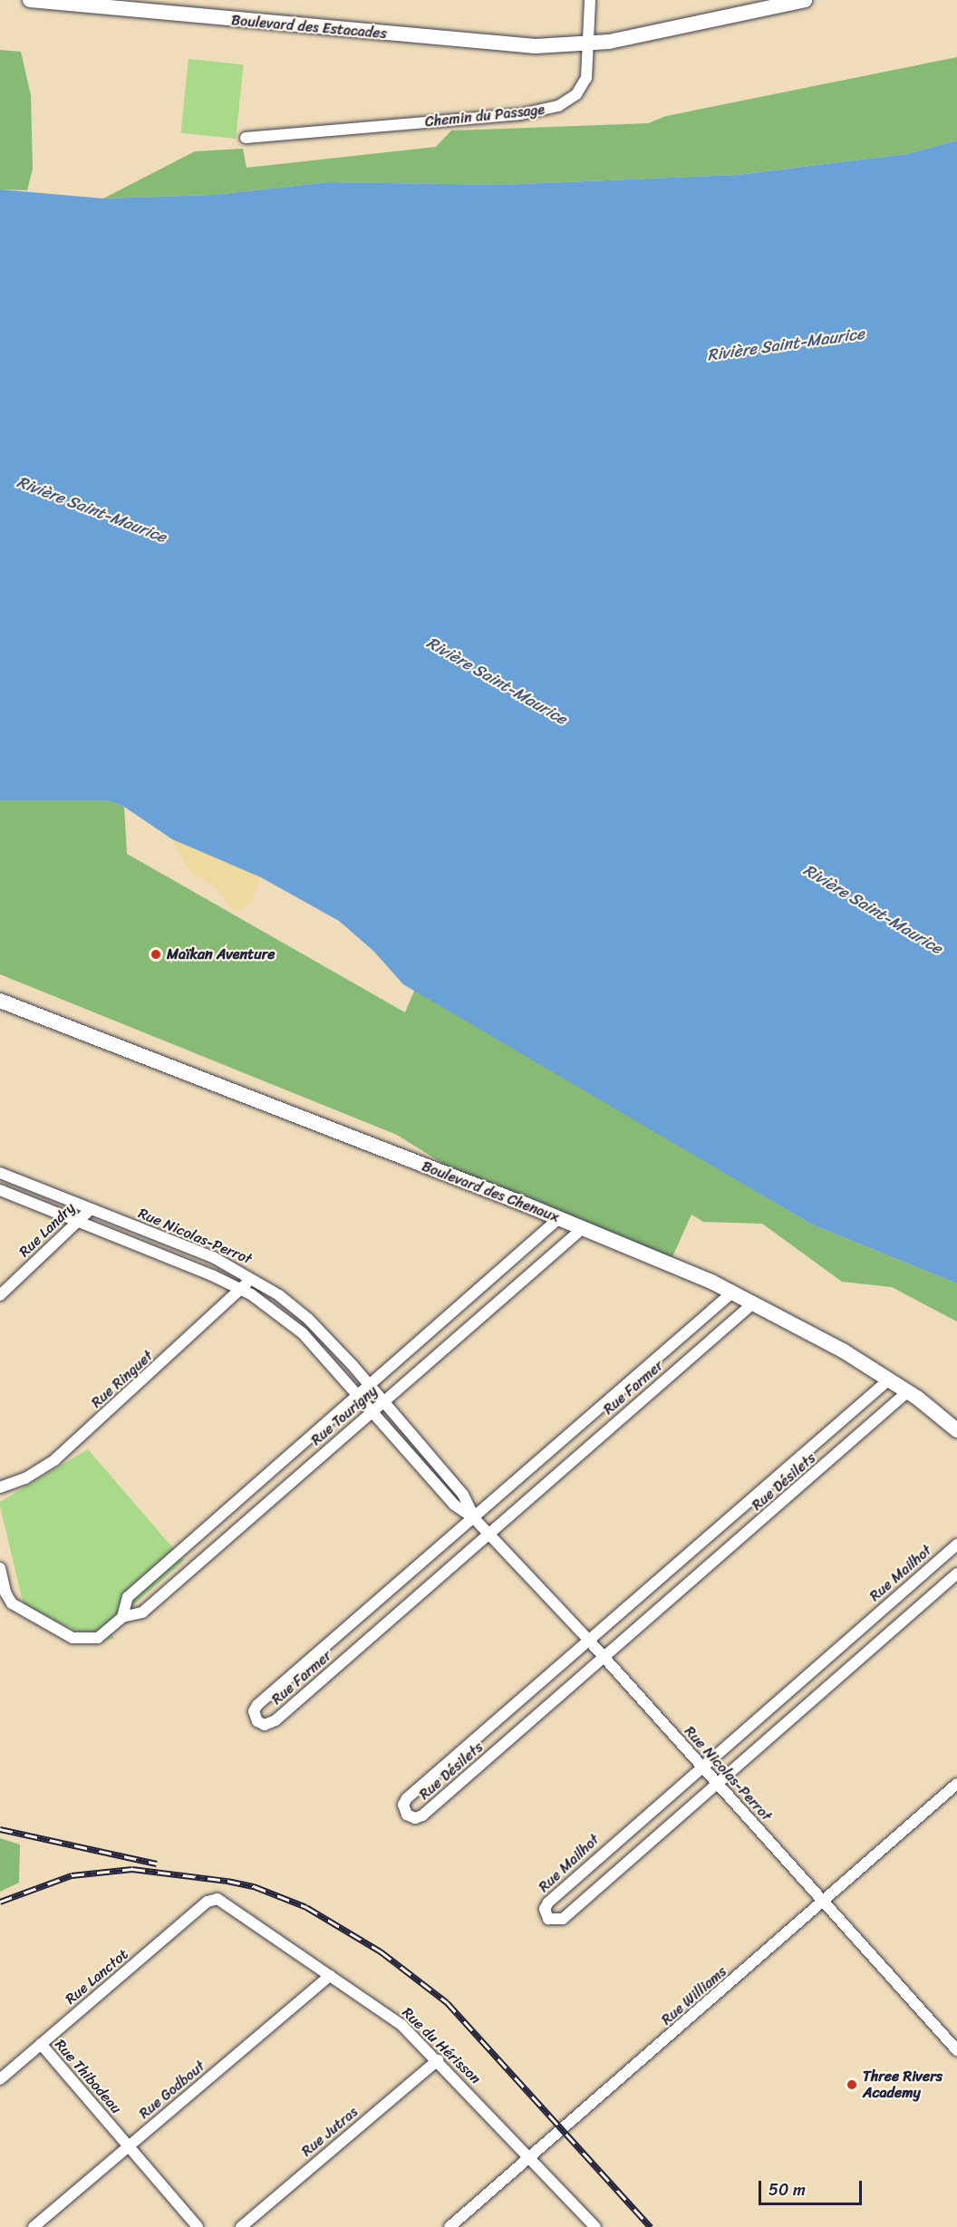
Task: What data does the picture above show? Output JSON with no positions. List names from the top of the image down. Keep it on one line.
{"streets":{"street":["Boulevard des Estacades","Chemin du Passage","Boulevard des Chenaux","Rue Landry","Rue Nicolas-Perrot","Rue Ringuet","Rue Farmer","Rue Tourigny","Rue Désilets","Rue Mailhot","Rue Lanctot","Rue Williams","Rue du Hérisson","Rue Thibodeau","Rue Godbout","Rue Jutras"]},"crossings":[["Boulevard des Estacades","Chemin du Passage"],["Boulevard des Chenaux","Rue Farmer"],["Boulevard des Chenaux","Rue Tourigny"],["Boulevard des Chenaux","Rue Désilets"],["Rue Landry","Rue Nicolas-Perrot"],["Rue Nicolas-Perrot","Rue Ringuet"],["Rue Nicolas-Perrot","Rue Farmer"],["Rue Nicolas-Perrot","Rue Tourigny"],["Rue Nicolas-Perrot","Rue Désilets"],["Rue Nicolas-Perrot","Rue Mailhot"],["Rue Nicolas-Perrot","Rue Williams"],["Rue Lanctot","Rue du Hérisson"],["Rue Lanctot","Rue Thibodeau"],["Rue Williams","Rue du Hérisson"],["Rue du Hérisson","Rue Godbout"],["Rue du Hérisson","Rue Jutras"],["Rue Thibodeau","Rue Godbout"]],"water":["Rivière Saint-Maurice"],"places":["Maïkan Aventure","Three Rivers Academy"],"scale_bar":"50 m"}
